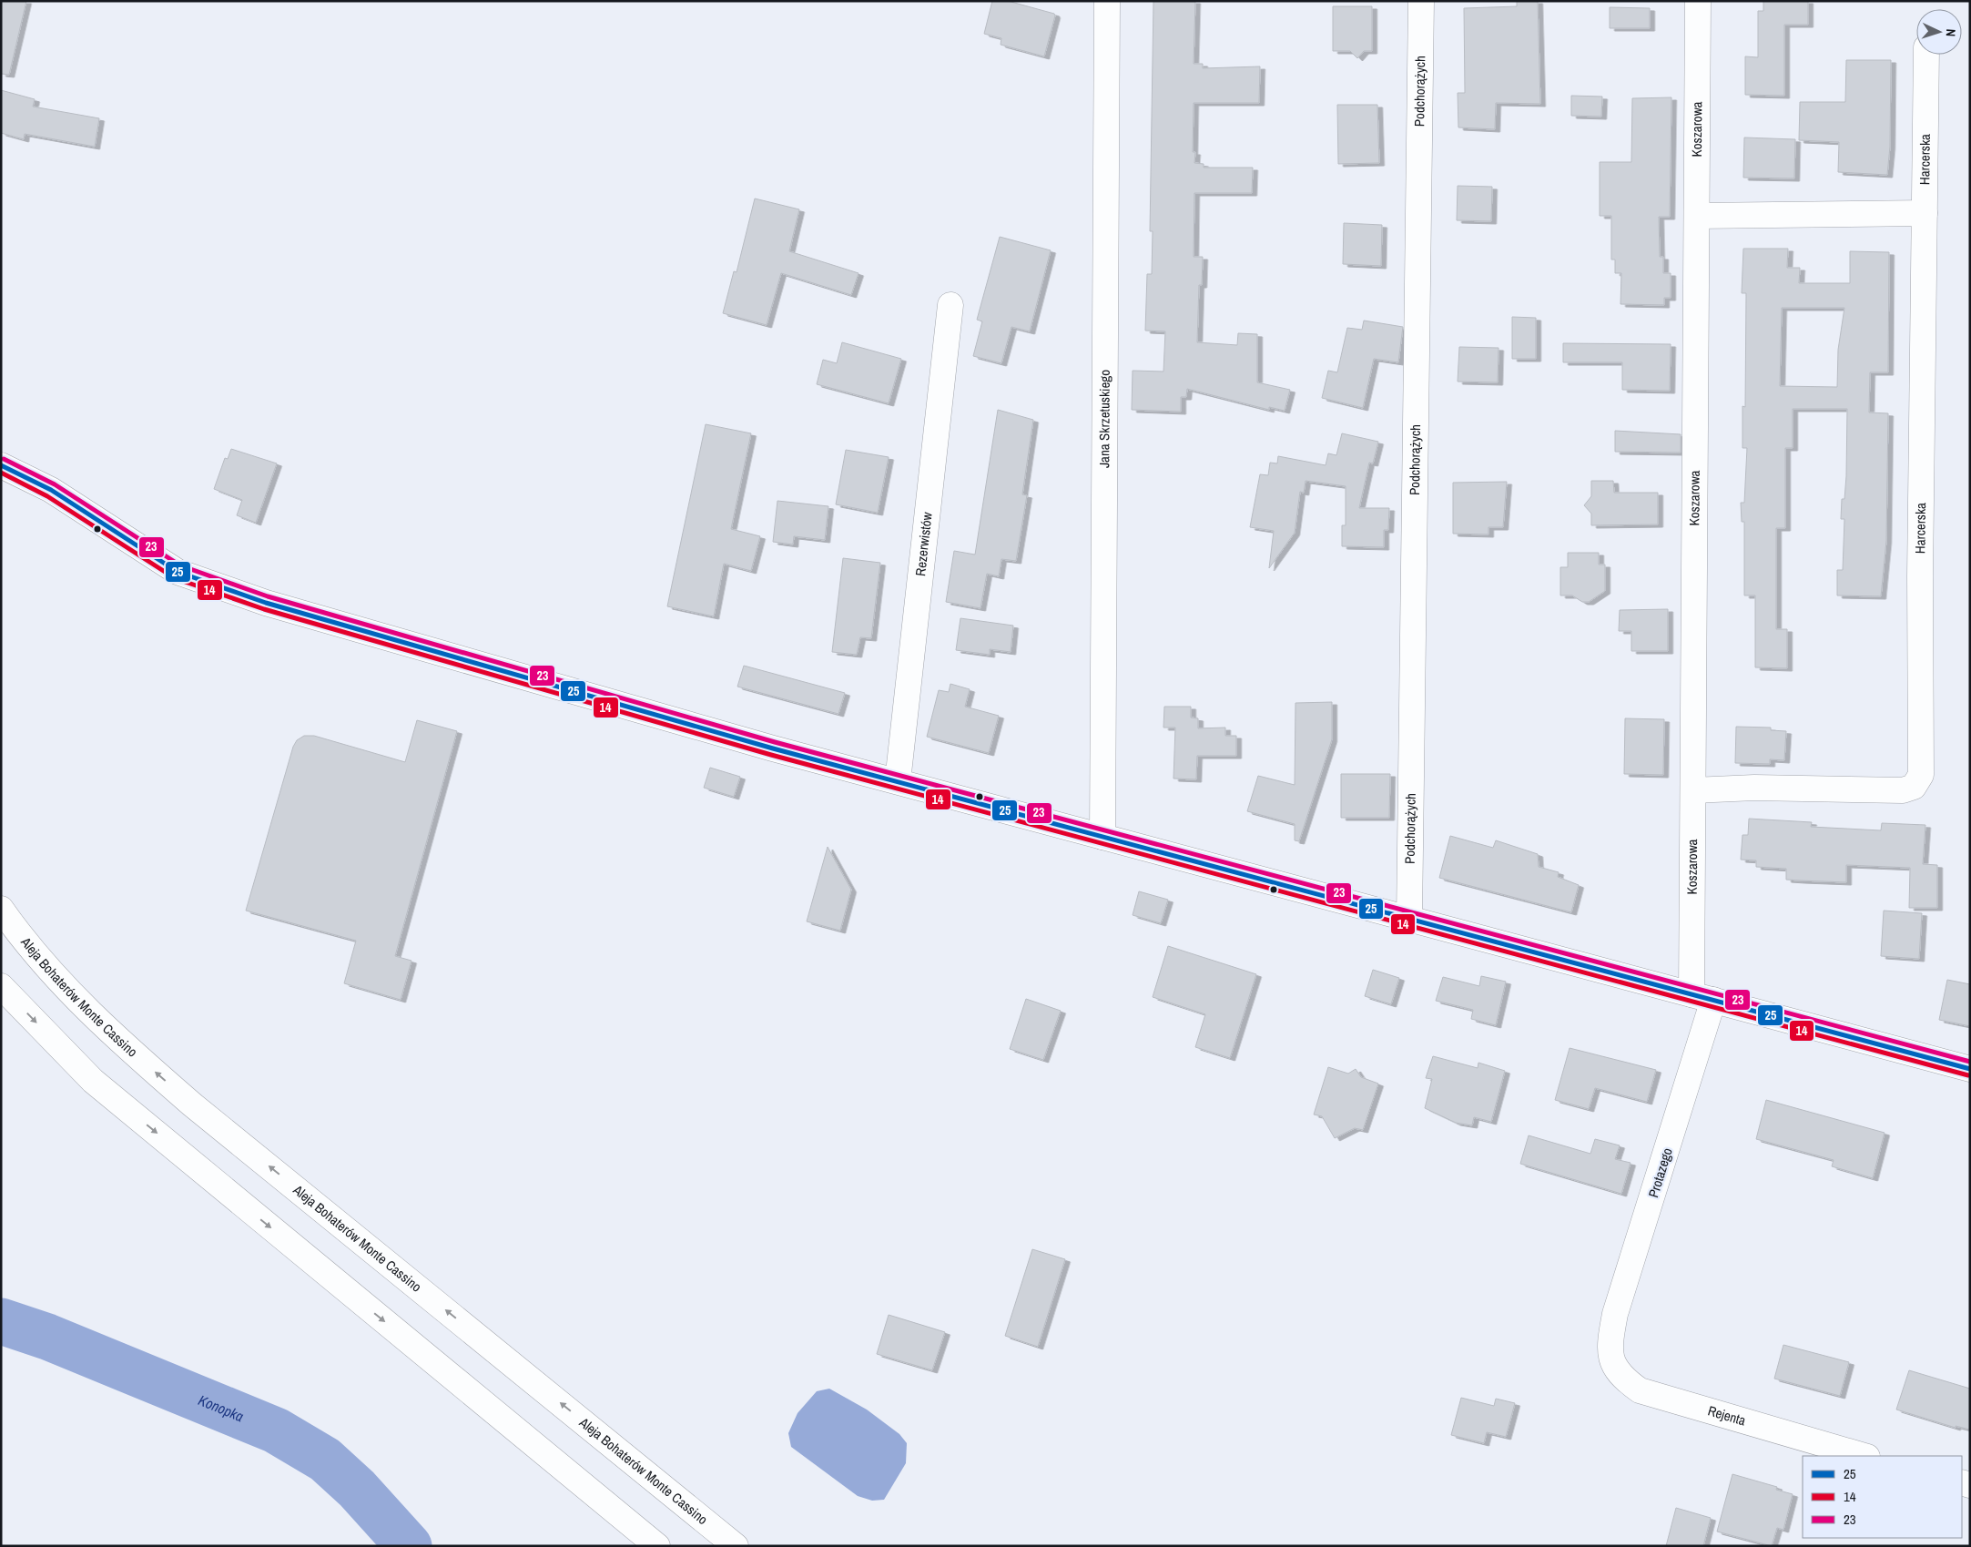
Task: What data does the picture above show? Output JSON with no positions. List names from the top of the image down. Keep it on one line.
{"streets":{"street":["Podchorążych","Koszarowa","Harcerska","Jana Skrzetuskiego","Rezerwistów","Aleja Bohaterów Monte Cassino","Protazego","Rejenta"]},"crossings":[["Koszarowa","Harcerska"],["Koszarowa","Protazego"],["Protazego","Rejenta"]],"water":["Konopka"],"lines":["transit line 23","transit line 25","transit line 14"],"legend":["25","14","23"],"north":"right"}
